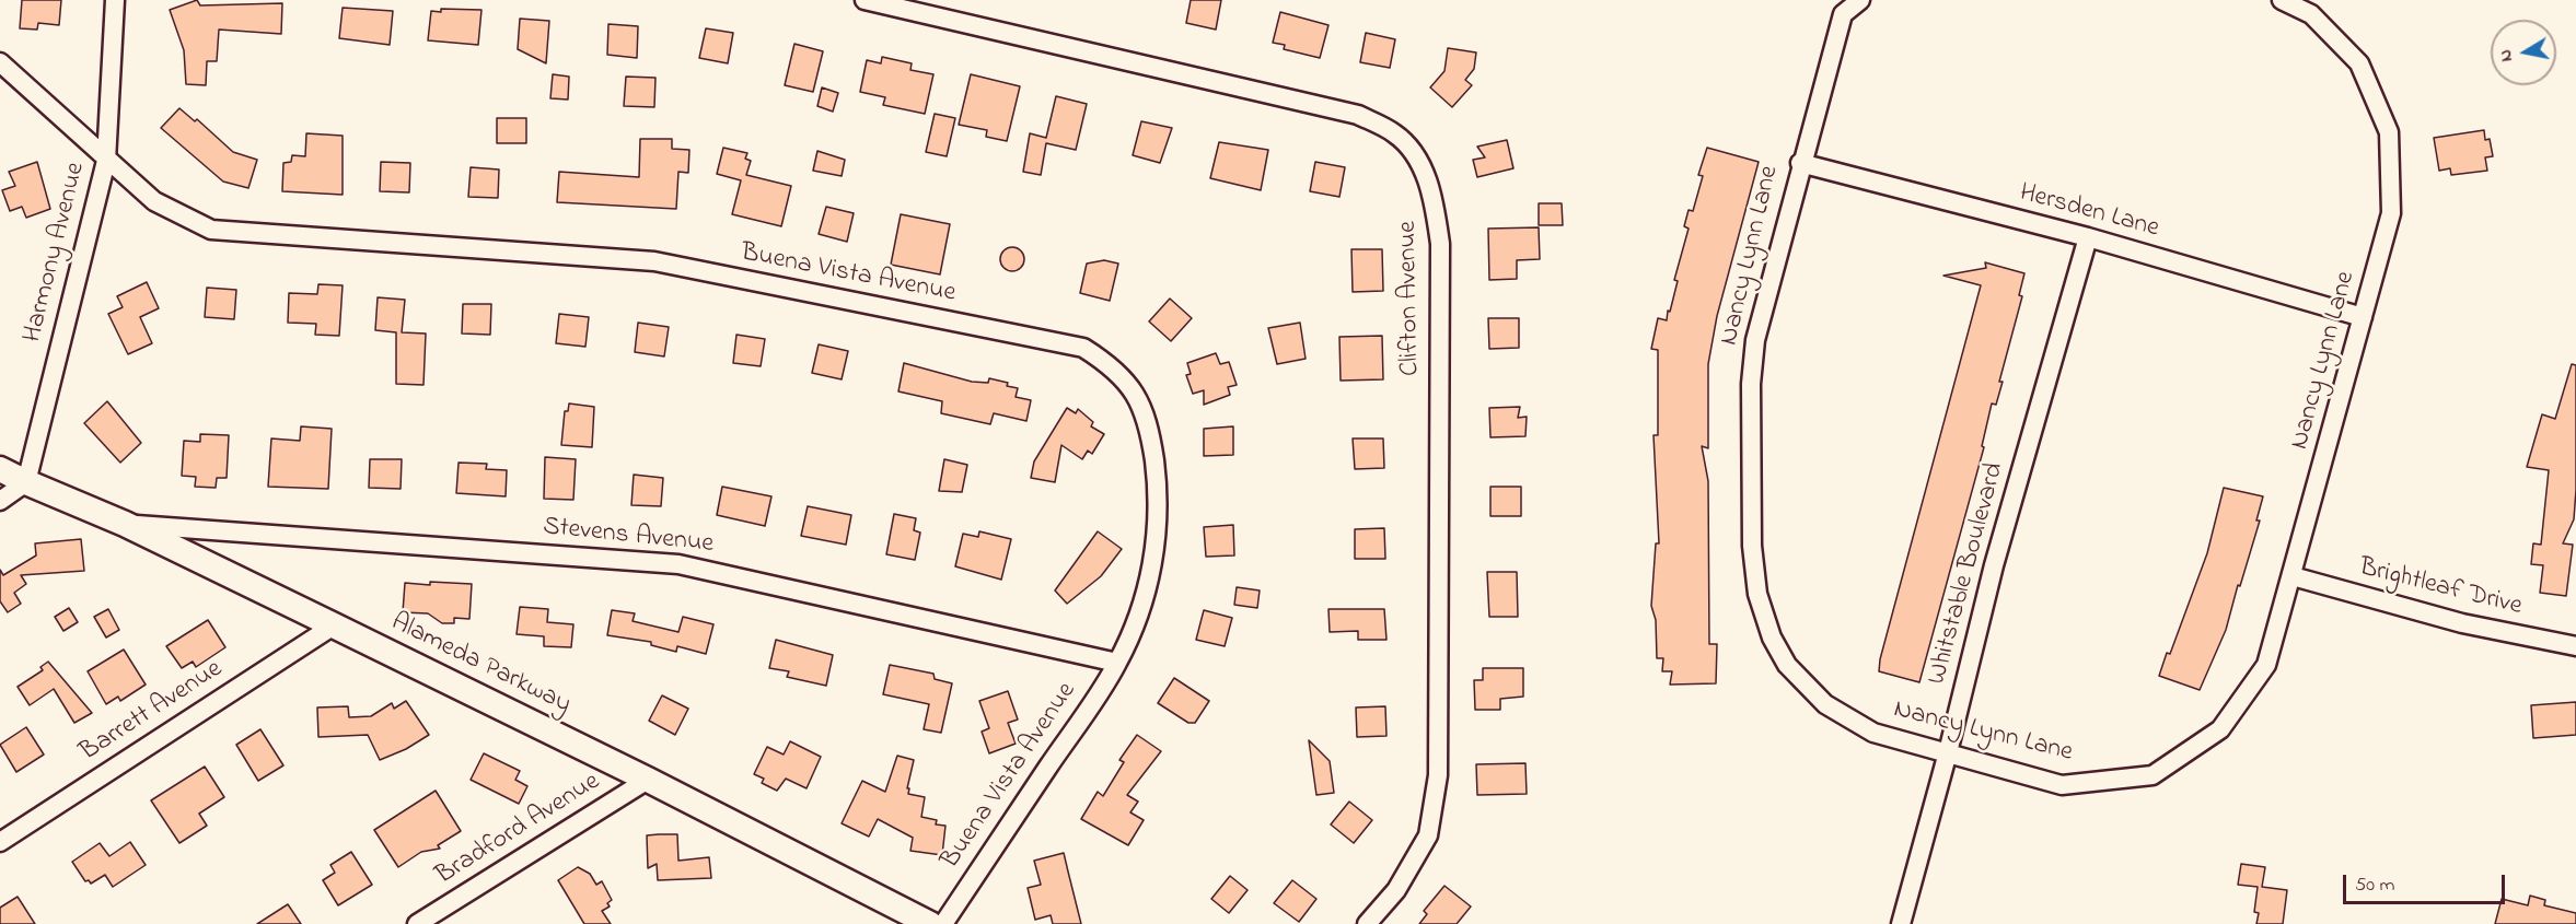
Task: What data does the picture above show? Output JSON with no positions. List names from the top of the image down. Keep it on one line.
{"streets":{"street":["Hersden Lane","Harmony Avenue","Nancy Lynn Lane","Buena Vista Avenue","Clifton Avenue","Stevens Avenue","Whitstable Boulevard","Brightleaf Drive","Alameda Parkway","Barrett Avenue","Bradford Avenue"]},"crossings":[["Hersden Lane","Nancy Lynn Lane"],["Hersden Lane","Whitstable Boulevard"],["Harmony Avenue","Buena Vista Avenue"],["Harmony Avenue","Alameda Parkway"],["Nancy Lynn Lane","Whitstable Boulevard"],["Nancy Lynn Lane","Brightleaf Drive"],["Buena Vista Avenue","Stevens Avenue"],["Stevens Avenue","Alameda Parkway"],["Alameda Parkway","Barrett Avenue"],["Alameda Parkway","Bradford Avenue"]],"scale_bar":"50 m","north":"left"}
